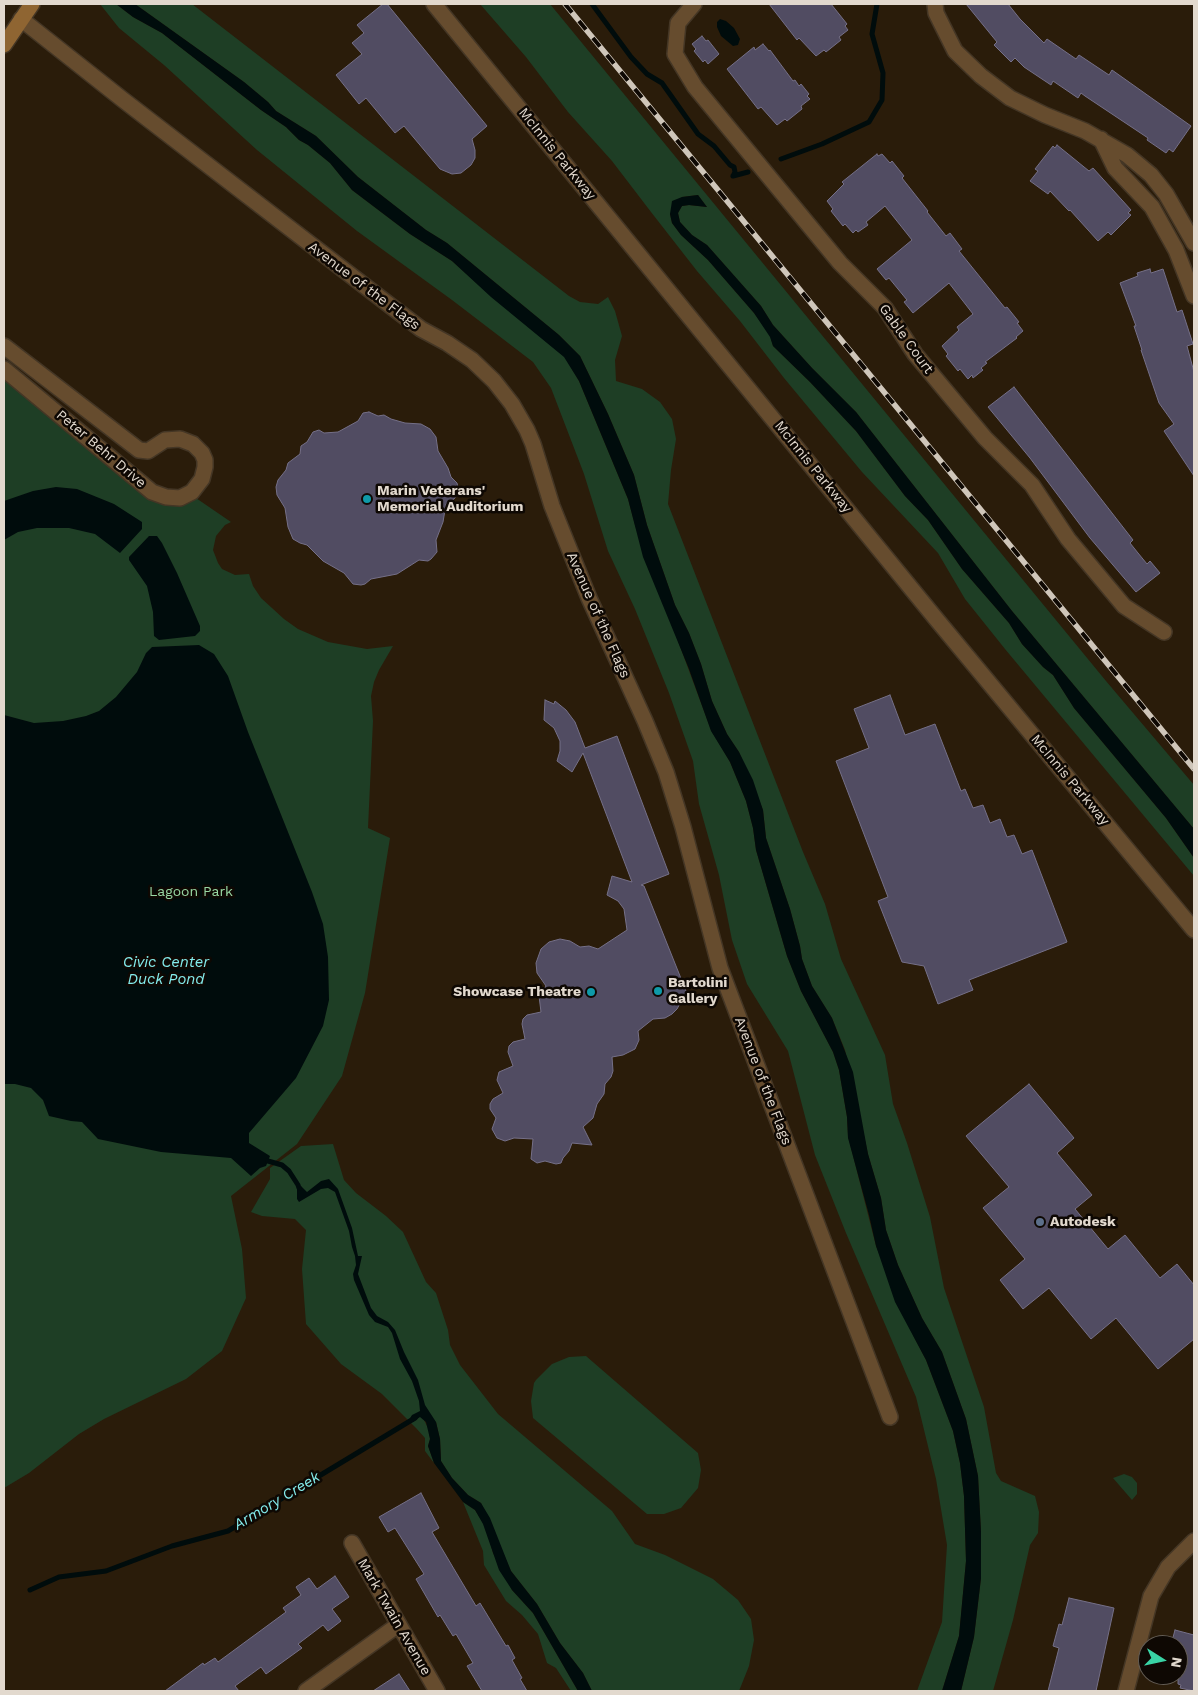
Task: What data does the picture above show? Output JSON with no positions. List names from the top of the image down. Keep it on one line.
{"streets":{"street":["McInnis Parkway","Avenue of the Flags","Gable Court","Peter Behr Drive","Mark Twain Avenue"]},"water":["Civic Center Duck Pond","Armory Creek"],"parks":["Lagoon Park"],"places":["Marin Veterans' Memorial Auditorium","Bartolini Gallery","Showcase Theatre","Autodesk"],"north":"right"}
